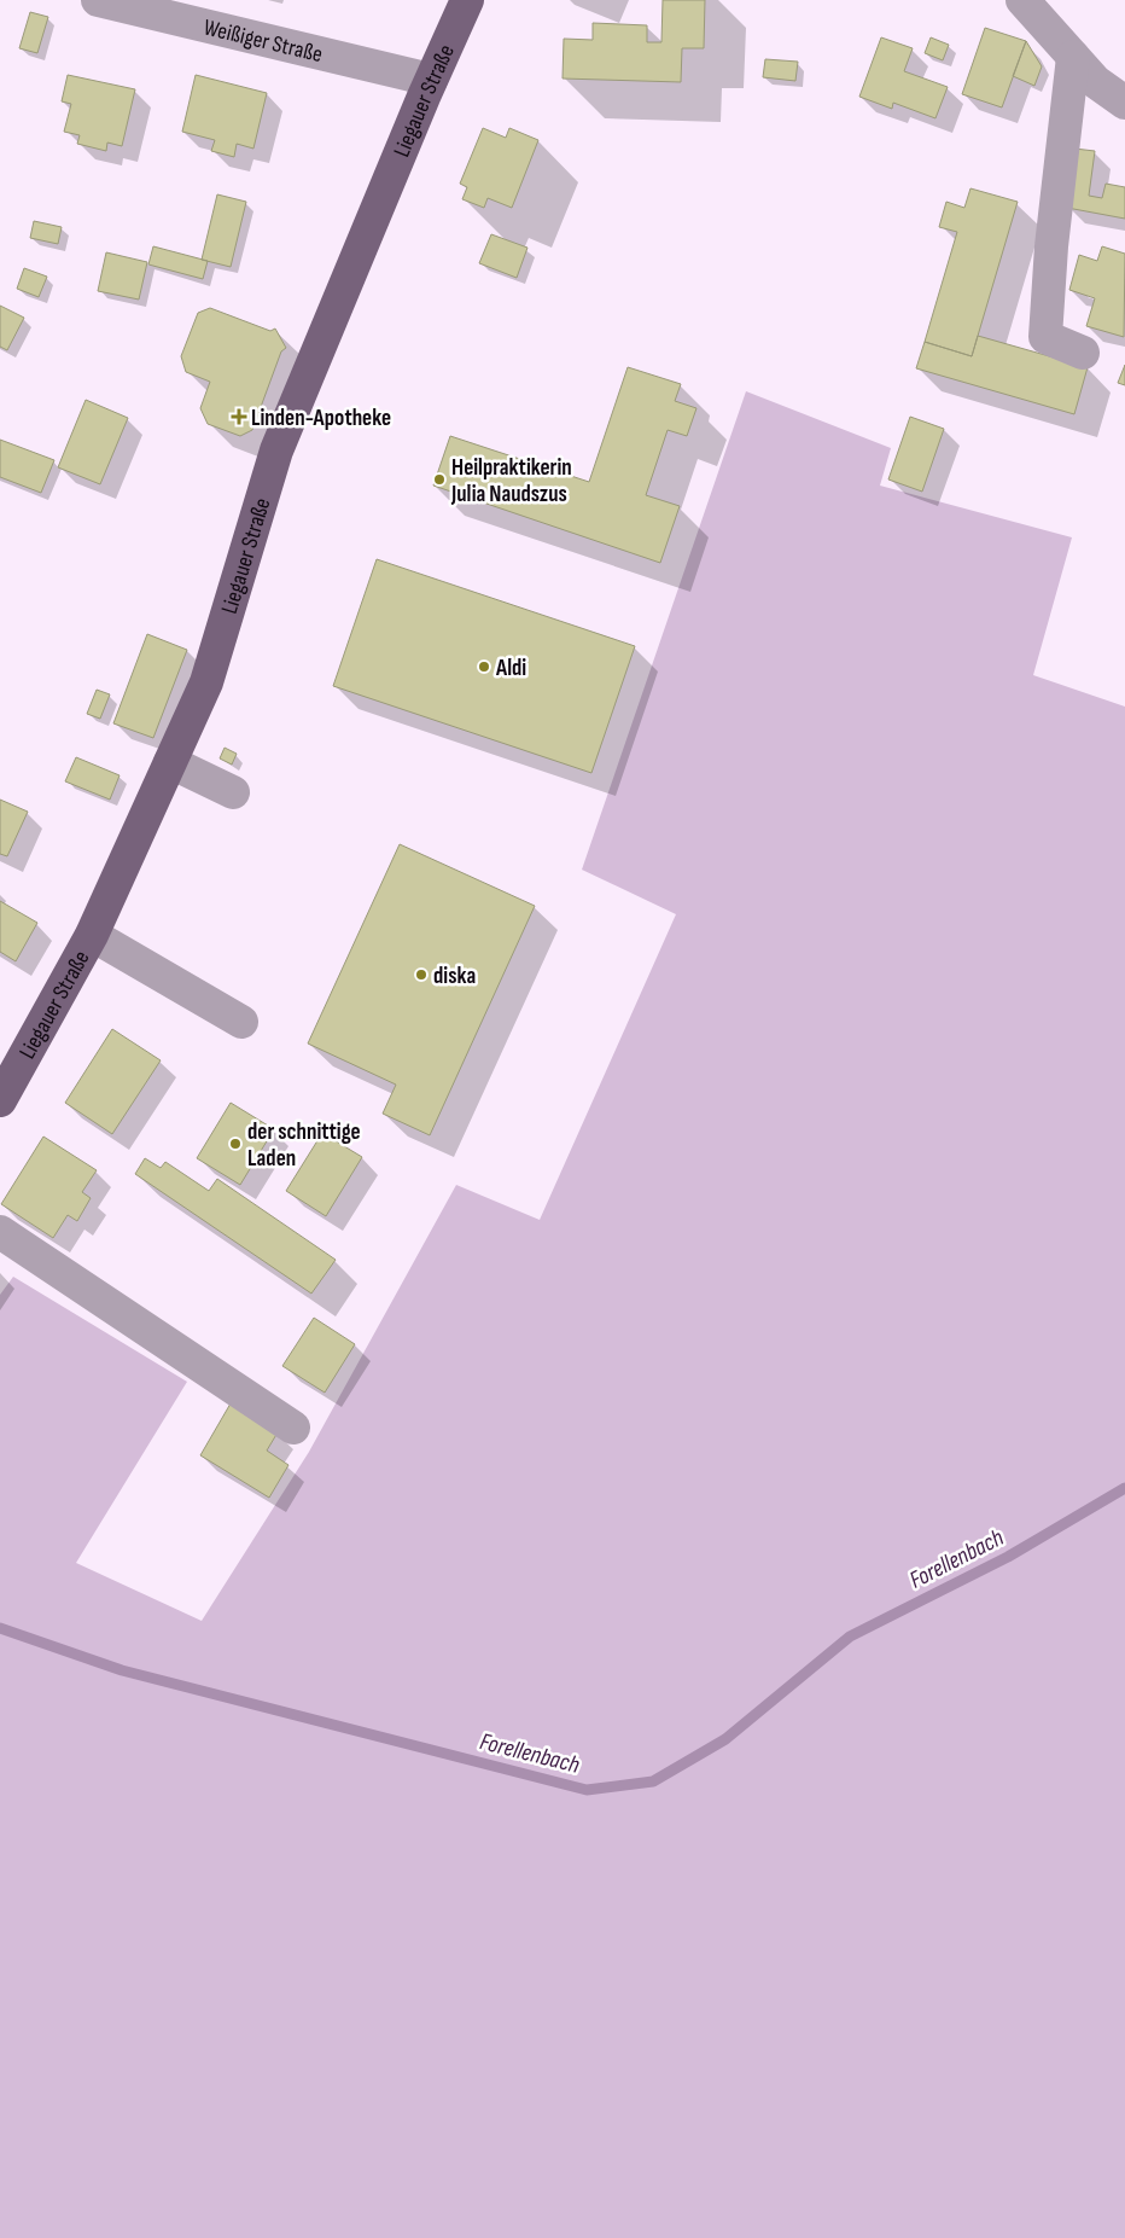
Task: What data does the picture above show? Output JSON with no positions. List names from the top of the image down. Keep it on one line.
{"streets":{"main road":["Liegauer Straße"],"street":["Weißiger Straße"]},"crossings":[["Weißiger Straße","Liegauer Straße"]],"water":["Forellenbach"],"places":{"health":["Linden-Apotheke"],"other":["Heilpraktikerin Julia Naudszus","Aldi","diska","der schnittige Laden"]}}
